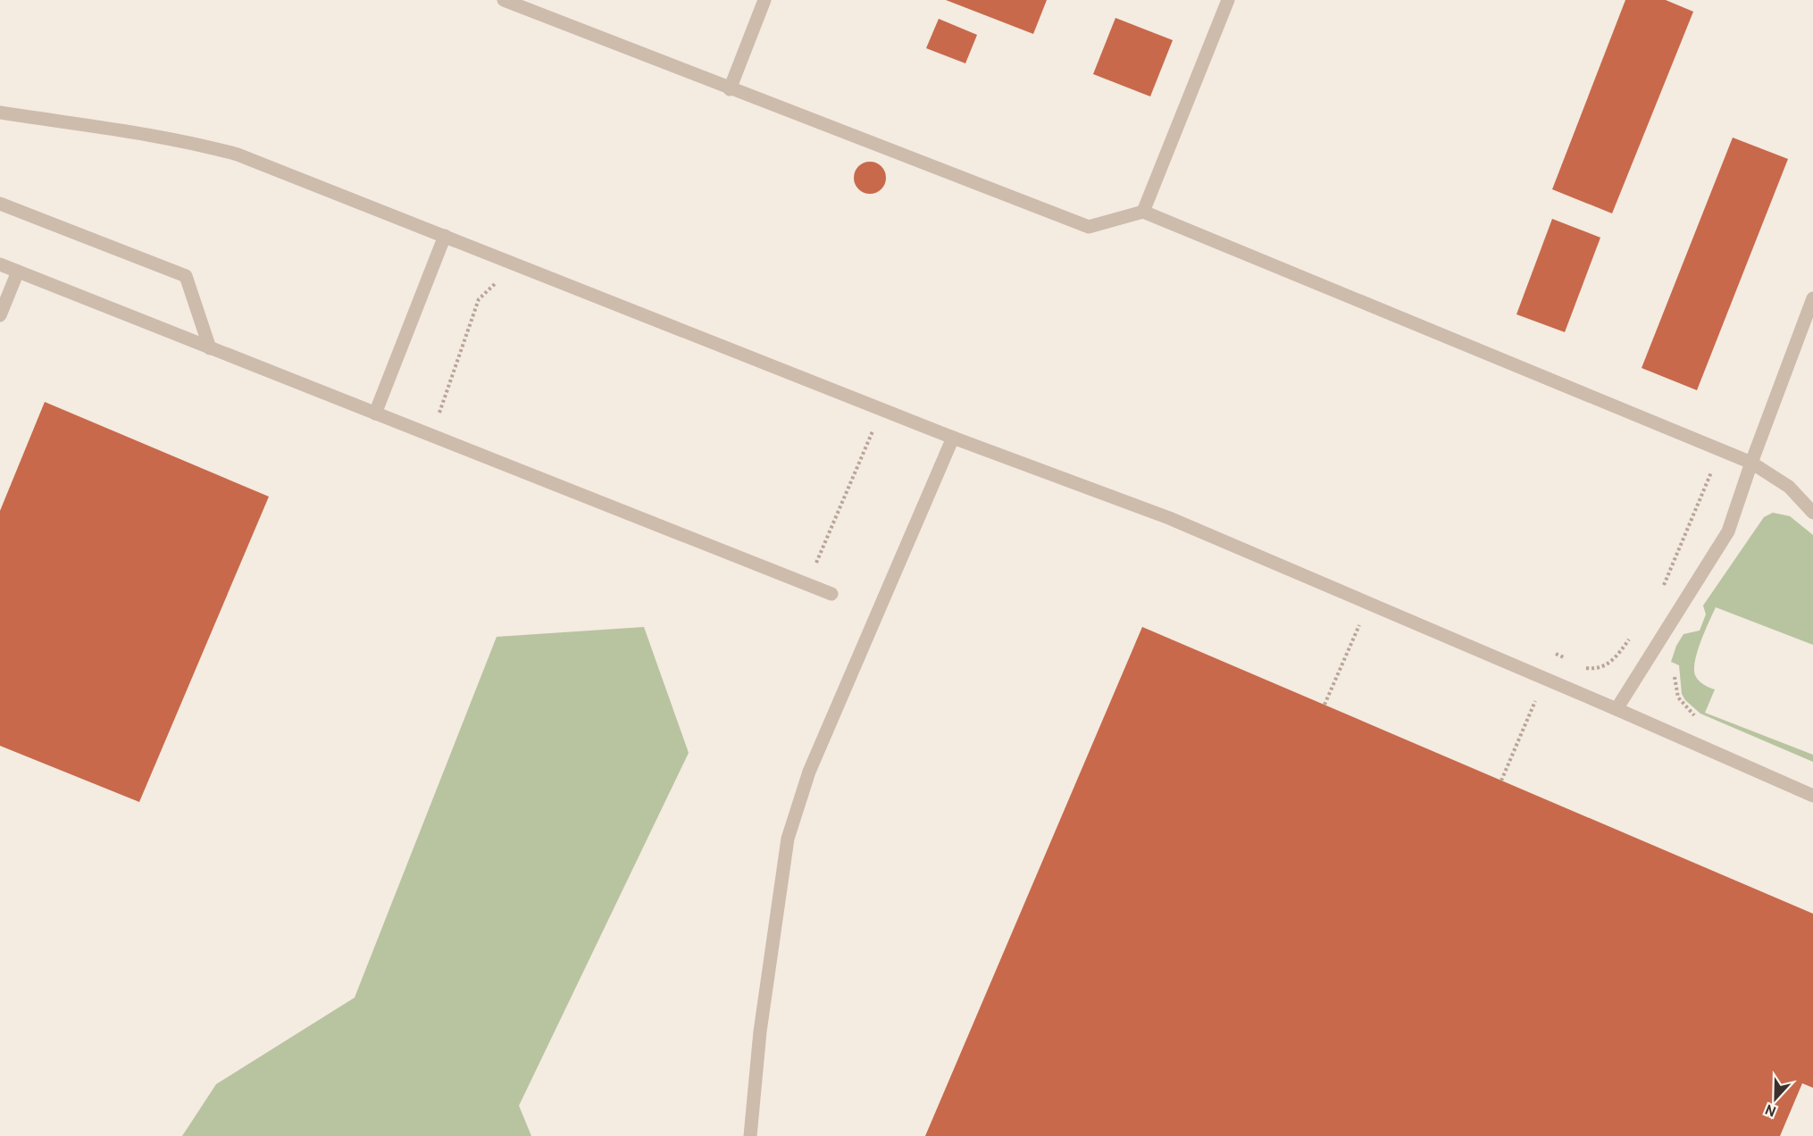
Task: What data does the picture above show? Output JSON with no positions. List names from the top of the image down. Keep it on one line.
{"north":"bottom"}
